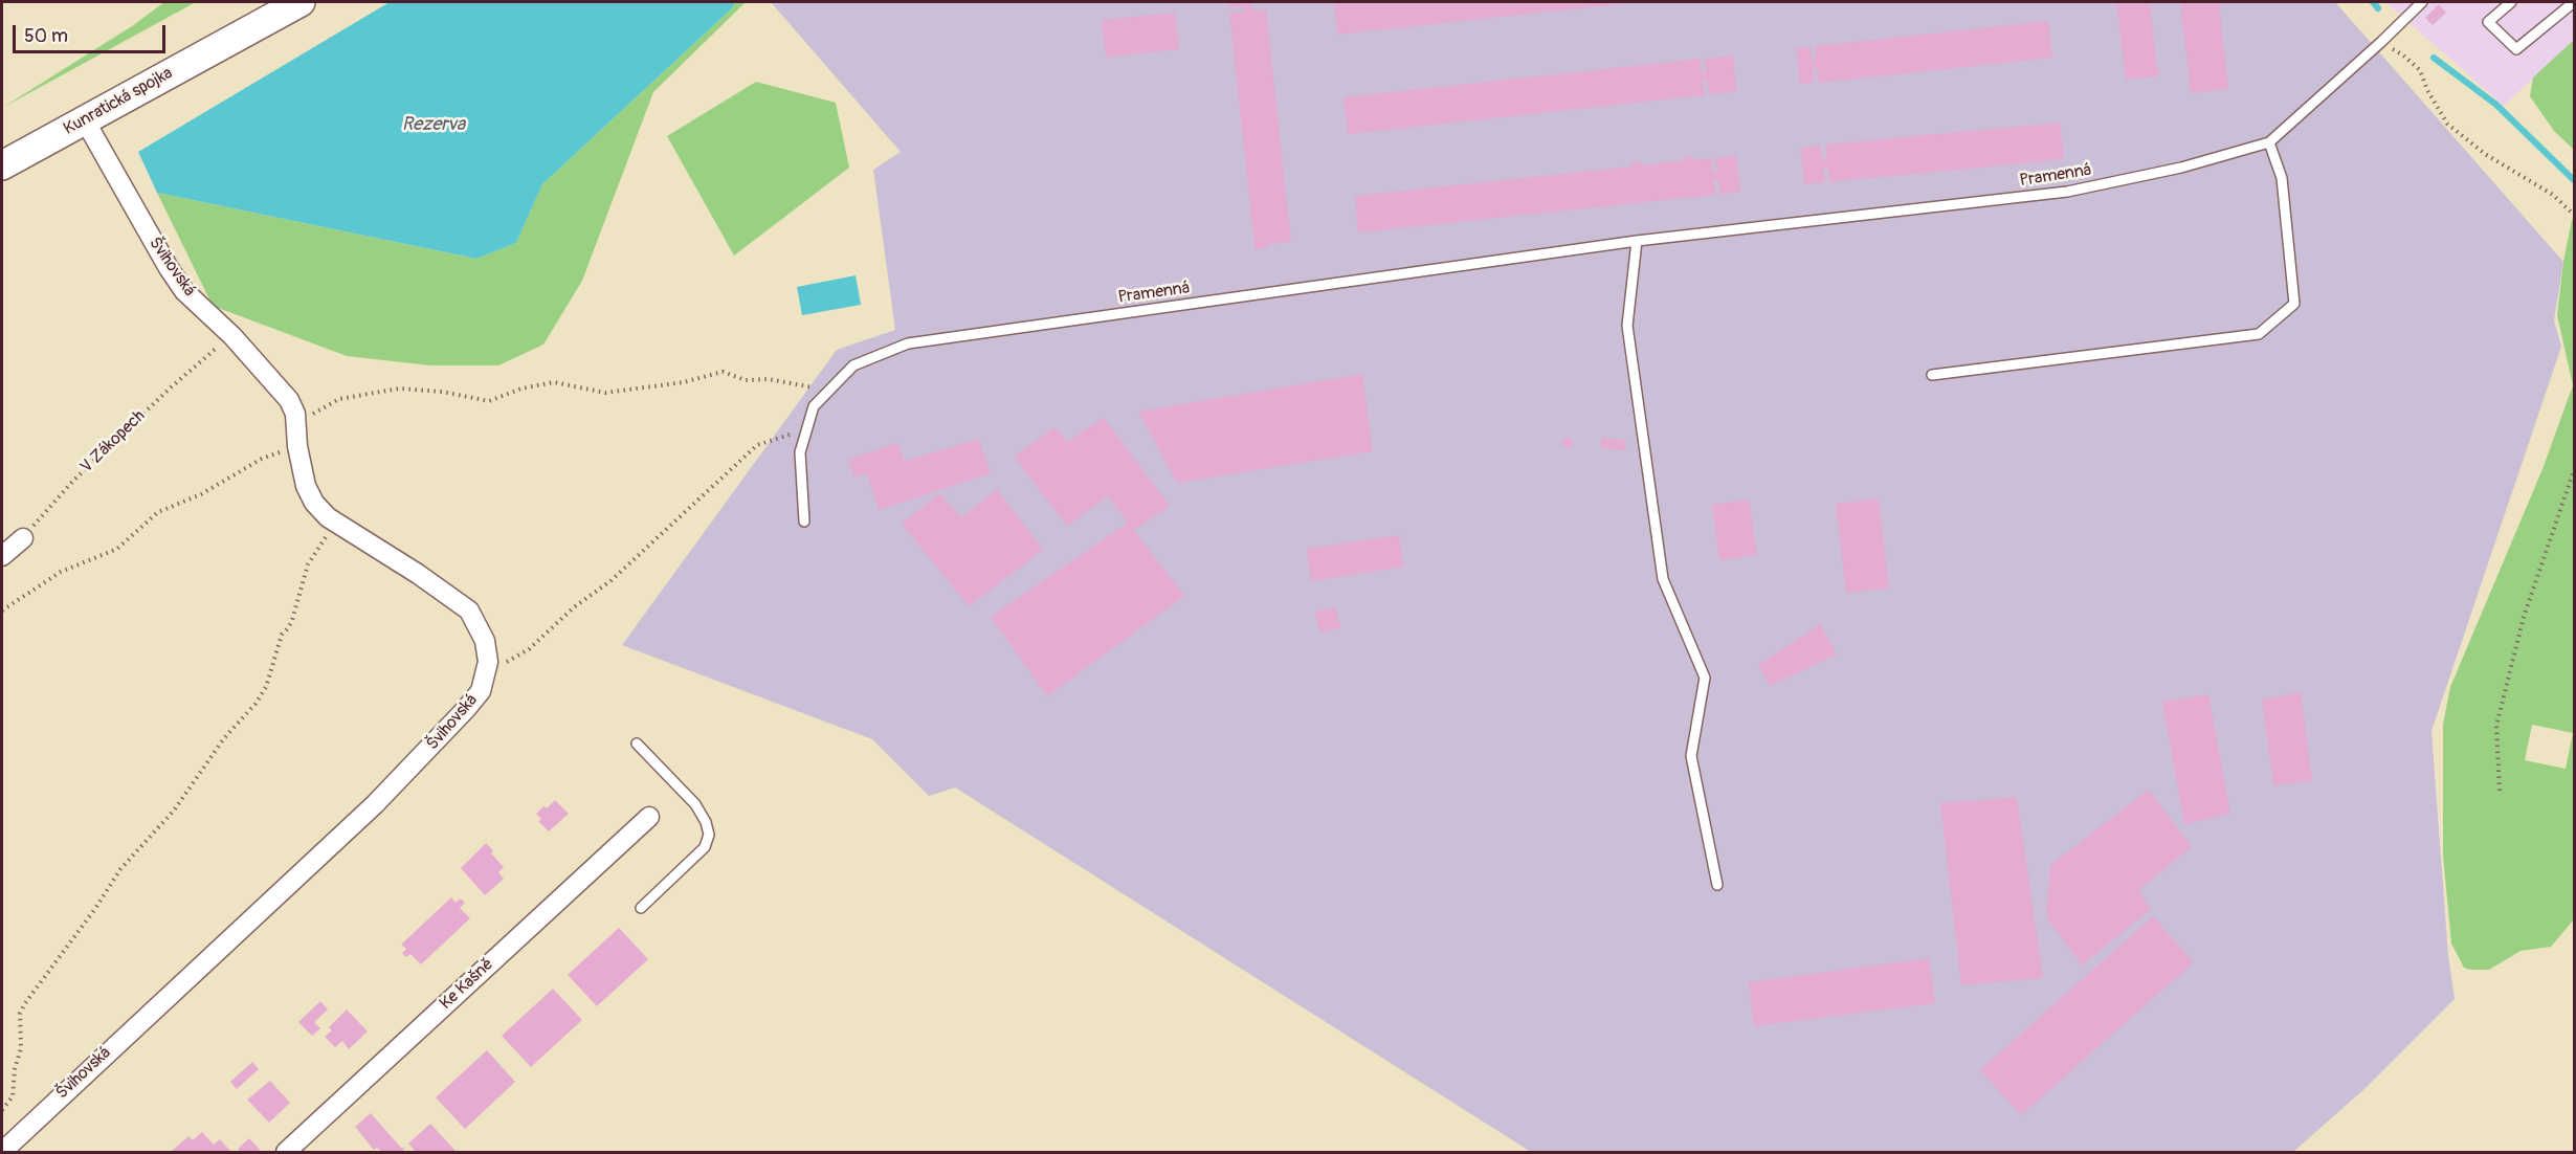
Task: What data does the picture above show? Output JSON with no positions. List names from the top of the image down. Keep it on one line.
{"streets":{"main road":["Kunratická spojka"],"street":["Švihovská","Ke Kašně"],"lane":["Pramenná"],"path":["V Zákopech"]},"crossings":[["Kunratická spojka","Švihovská"],["Švihovská","V Zákopech"]],"water":["Rezerva"],"scale_bar":"50 m"}
